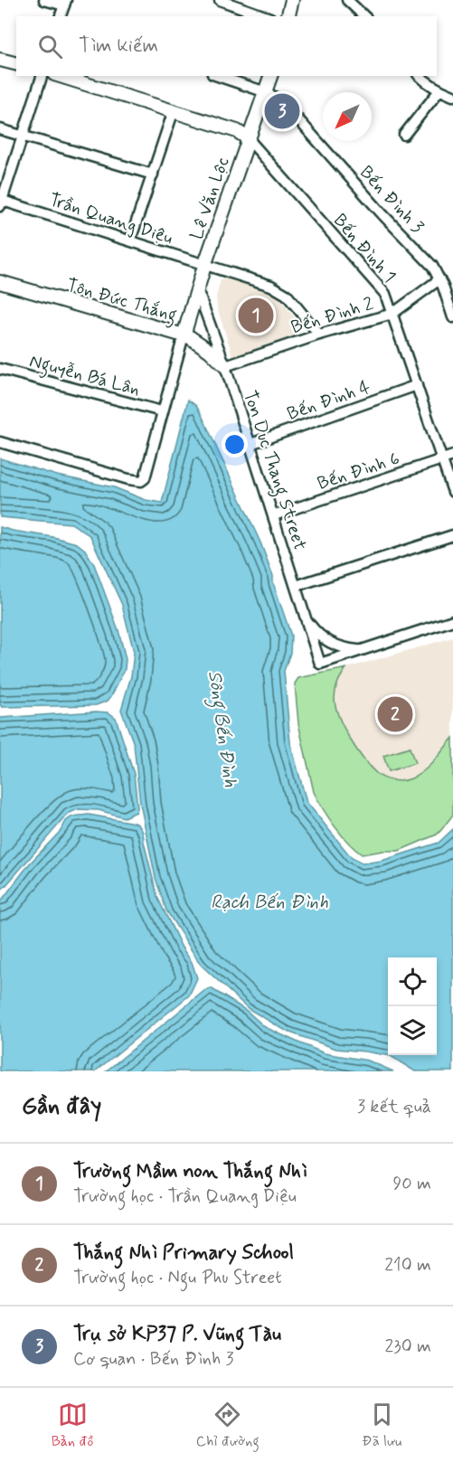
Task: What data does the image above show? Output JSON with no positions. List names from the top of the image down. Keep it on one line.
{"streets":{"street":["Lê Văn Lộc","Bến Đình 3","Trần Quang Diệu","Bến Đình 1","Tôn Đức Thắng","Bến Đình 2","Nguyễn Bá Lân","Bến Đình 4","Ton Duc Thang Street","Bến Đình 6"]},"crossings":[["Lê Văn Lộc","Bến Đình 3"],["Lê Văn Lộc","Trần Quang Diệu"],["Lê Văn Lộc","Bến Đình 1"],["Lê Văn Lộc","Tôn Đức Thắng"],["Lê Văn Lộc","Ton Duc Thang Street"],["Bến Đình 3","Bến Đình 2"],["Trần Quang Diệu","Bến Đình 2"],["Bến Đình 1","Bến Đình 2"],["Bến Đình 1","Bến Đình 4"],["Bến Đình 1","Bến Đình 6"],["Tôn Đức Thắng","Bến Đình 2"],["Tôn Đức Thắng","Ton Duc Thang Street"],["Bến Đình 2","Ton Duc Thang Street"],["Bến Đình 4","Ton Duc Thang Street"],["Ton Duc Thang Street","Bến Đình 6"]],"water":["Sông Bến Đình","Rạch Bến Đình"],"north":"bottom left","page":{"search":"Tìm kiếm","pins":["3","1","2"],"heading":["Gần đây","3 kết quả"],"list":[{"mark":"1","name":"Trường Mầm non Thắng Nhì","note":"Trường học · Trần Quang Diệu","value":"90 m"},{"mark":"2","name":"Thắng Nhì Primary School","note":"Trường học · Ngu Phu Street","value":"210 m"},{"mark":"3","name":"Trụ sở KP37 P. Vũng Tàu","note":"Cơ quan · Bến Đình 3","value":"230 m"}],"nav":["Bản đồ","Chỉ đường","Đã lưu"]}}
